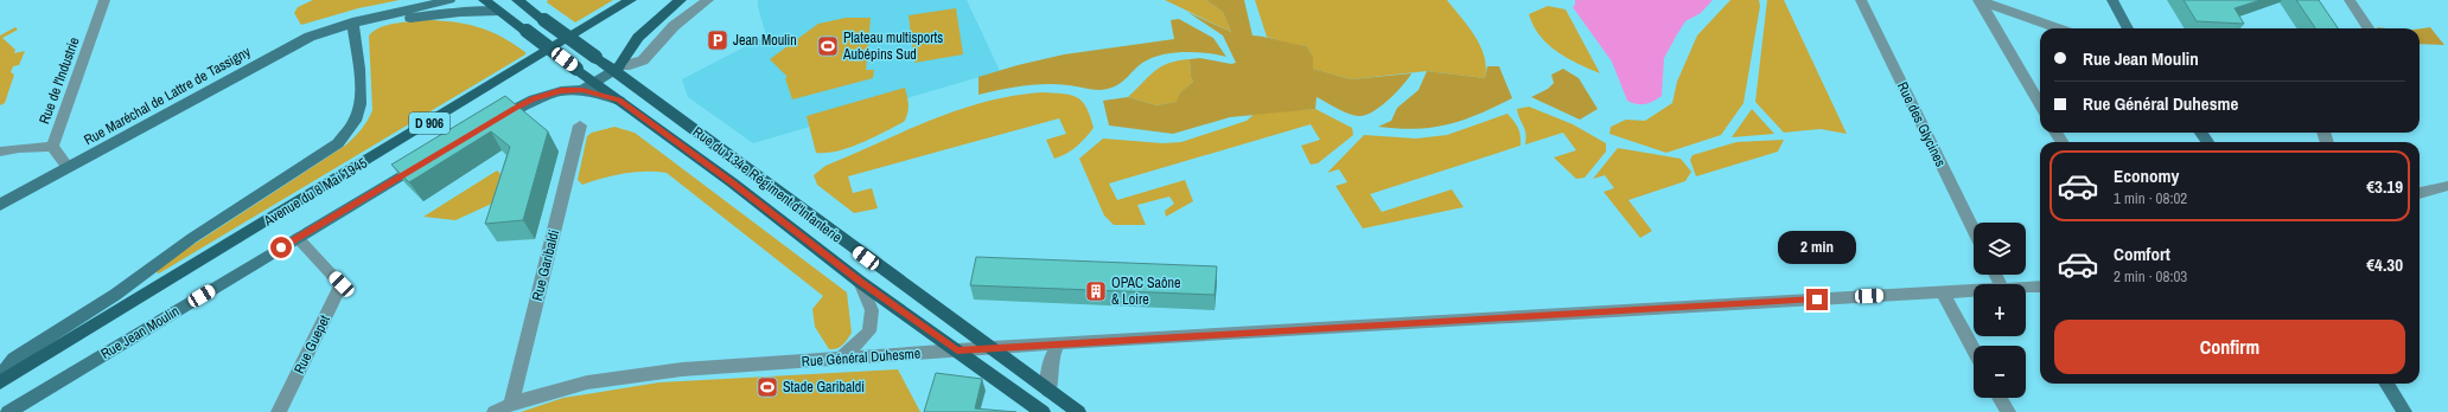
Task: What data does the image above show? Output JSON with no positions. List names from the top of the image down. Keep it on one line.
{"streets":{"main road":["D 906","Rue du 134e Régiment d'Infanterie","Avenue du 8 Mai 1945"],"street":["Rue de l'Industrie","Rue Maréchal de Lattre de Tassigny","Rue des Glycines","Rue Garibaldi","Rue Jean Moulin","Rue Guepet","Rue Général Duhesme"]},"crossings":[["Rue de l'Industrie","Rue Maréchal de Lattre de Tassigny"],["Rue du 134e Régiment d'Infanterie","Rue Général Duhesme"],["Rue Garibaldi","Rue Général Duhesme"],["Rue Jean Moulin","Rue Guepet"]],"places":{"parking":["Jean Moulin"],"sports":["Plateau multisports Aubépins Sud","Stade Garibaldi"],"building":["OPAC Saône & Loire"]},"page":{"banner":["Rue Jean Moulin","Rue Général Duhesme"],"list":[{"name":"Economy","note":"1 min · 08:02","value":"€3.19"},{"name":"Comfort","note":"2 min · 08:03","value":"€4.30"}],"map_buttons":["+","−"],"bubble":"2 min","buttons":"Confirm"}}
